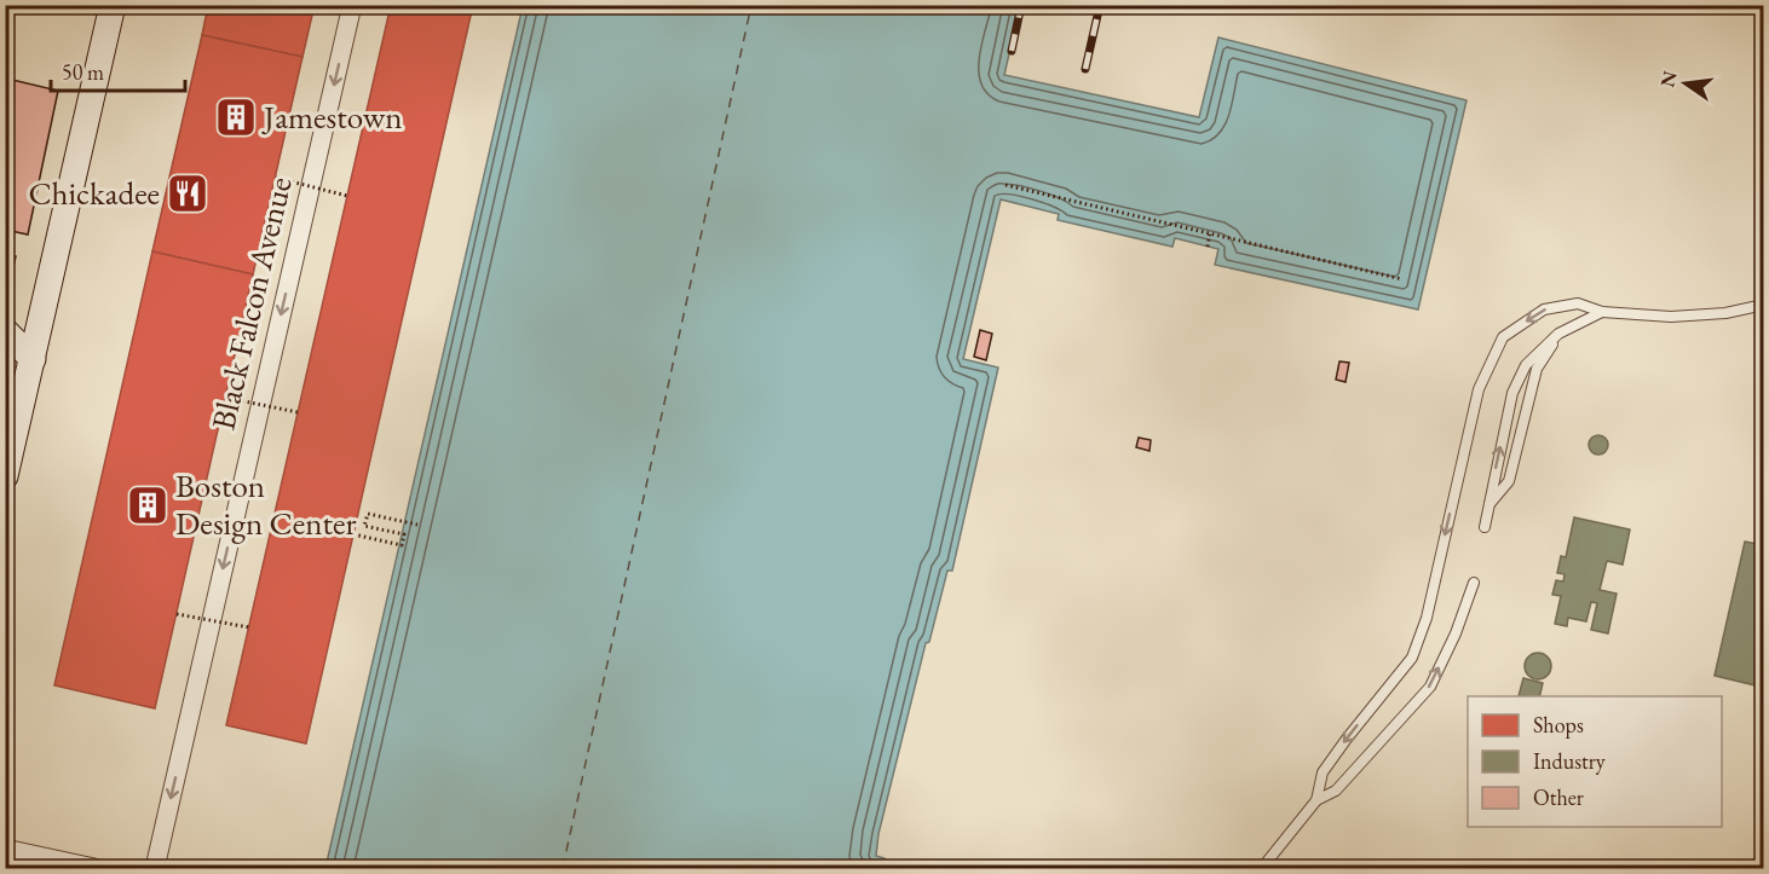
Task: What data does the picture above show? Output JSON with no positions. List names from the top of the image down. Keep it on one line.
{"streets":{"street":["Black Falcon Avenue"]},"one_way":["Black Falcon Avenue"],"places":{"building":["Jamestown","Boston Design Center"],"restaurant":["Chickadee"]},"legend":["Shops","Industry","Other"],"scale_bar":"50 m","north":"left"}
